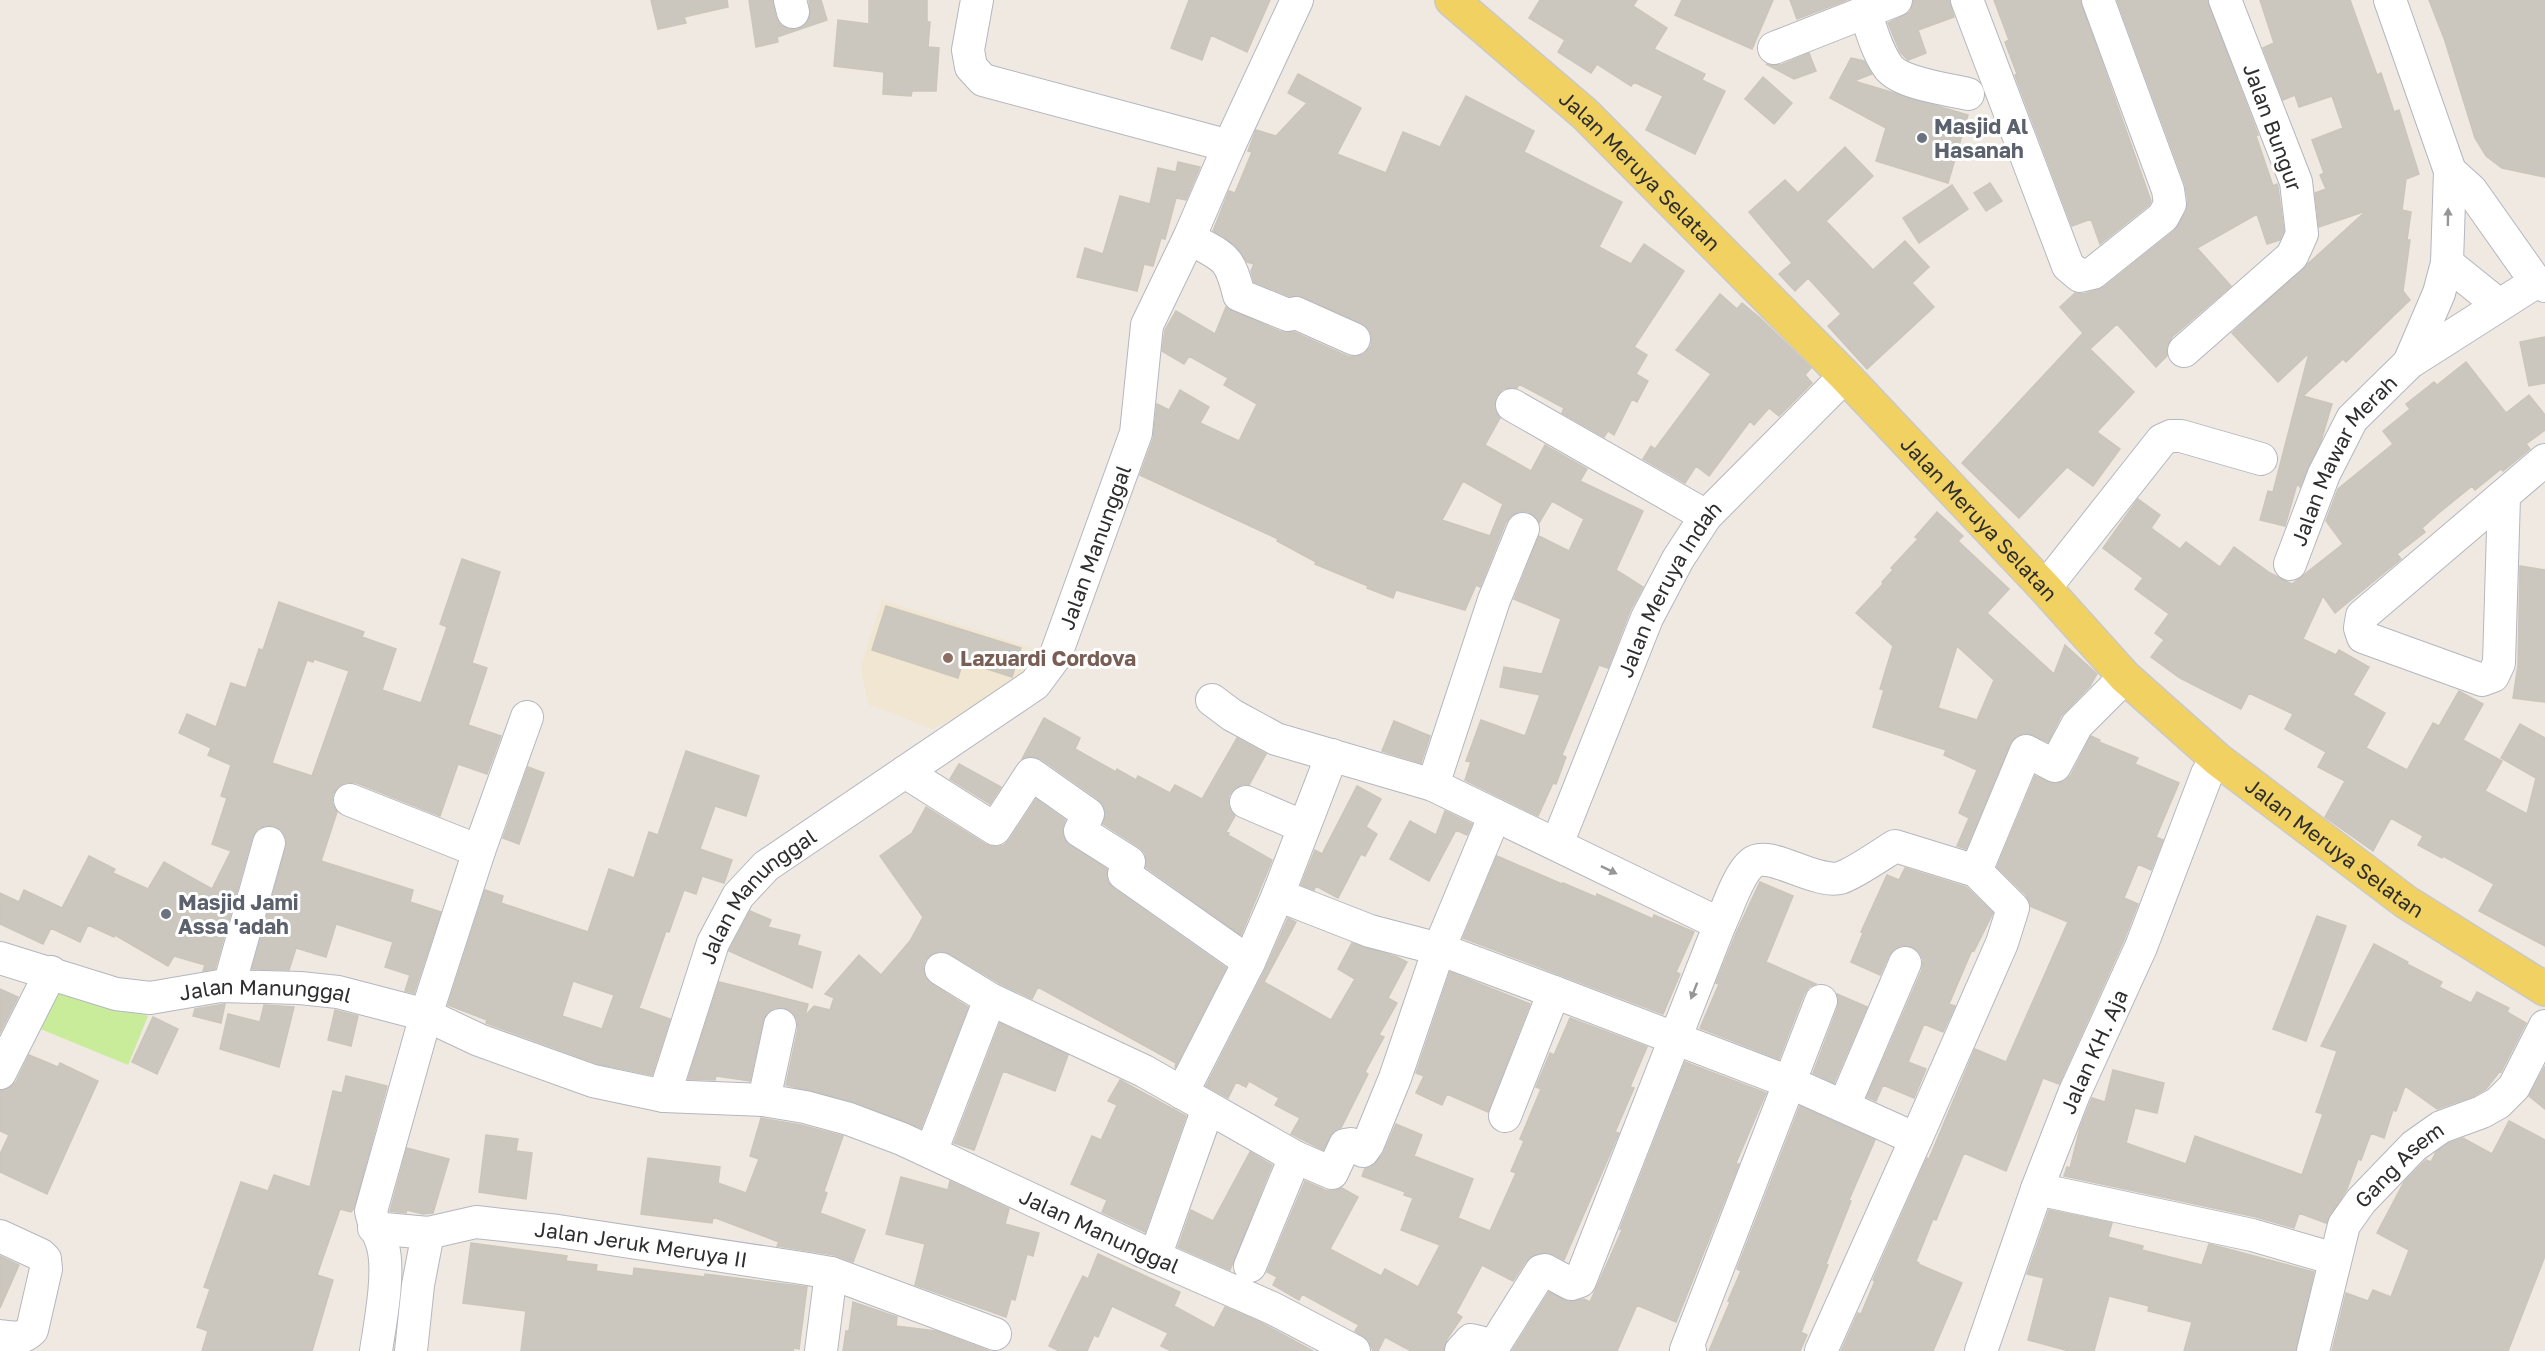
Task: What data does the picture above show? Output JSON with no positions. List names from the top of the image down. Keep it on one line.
{"streets":{"main road":["Jalan Meruya Selatan"],"street":["Jalan Bungur","Jalan Mawar Merah","Jalan Manunggal","Jalan Meruya Indah","Jalan KH. Aja","Gang Asem","Jalan Jeruk Meruya II"]},"crossings":[["Jalan Meruya Selatan","Jalan Meruya Indah"],["Jalan Meruya Selatan","Jalan KH. Aja"]],"places":["Masjid Al Hasanah","Lazuardi Cordova","Masjid Jami Assa 'adah"]}
